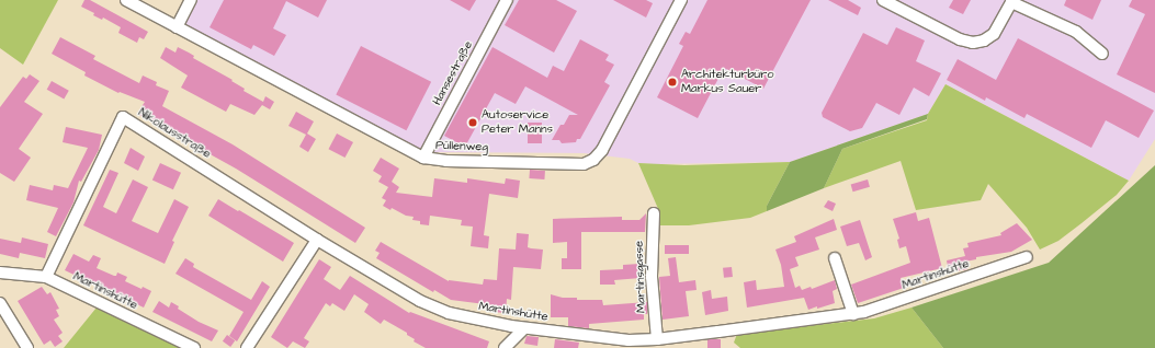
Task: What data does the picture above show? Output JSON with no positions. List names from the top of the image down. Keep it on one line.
{"streets":{"street":["Hansestraße","Nikolausstraße","Püllenweg","Martinshütte","Martinsgasse"]},"crossings":[["Hansestraße","Püllenweg"],["Nikolausstraße","Martinshütte"],["Martinshütte","Martinsgasse"]],"places":["Architekturbüro Markus Sauer","Autoservice Peter Manns"]}
